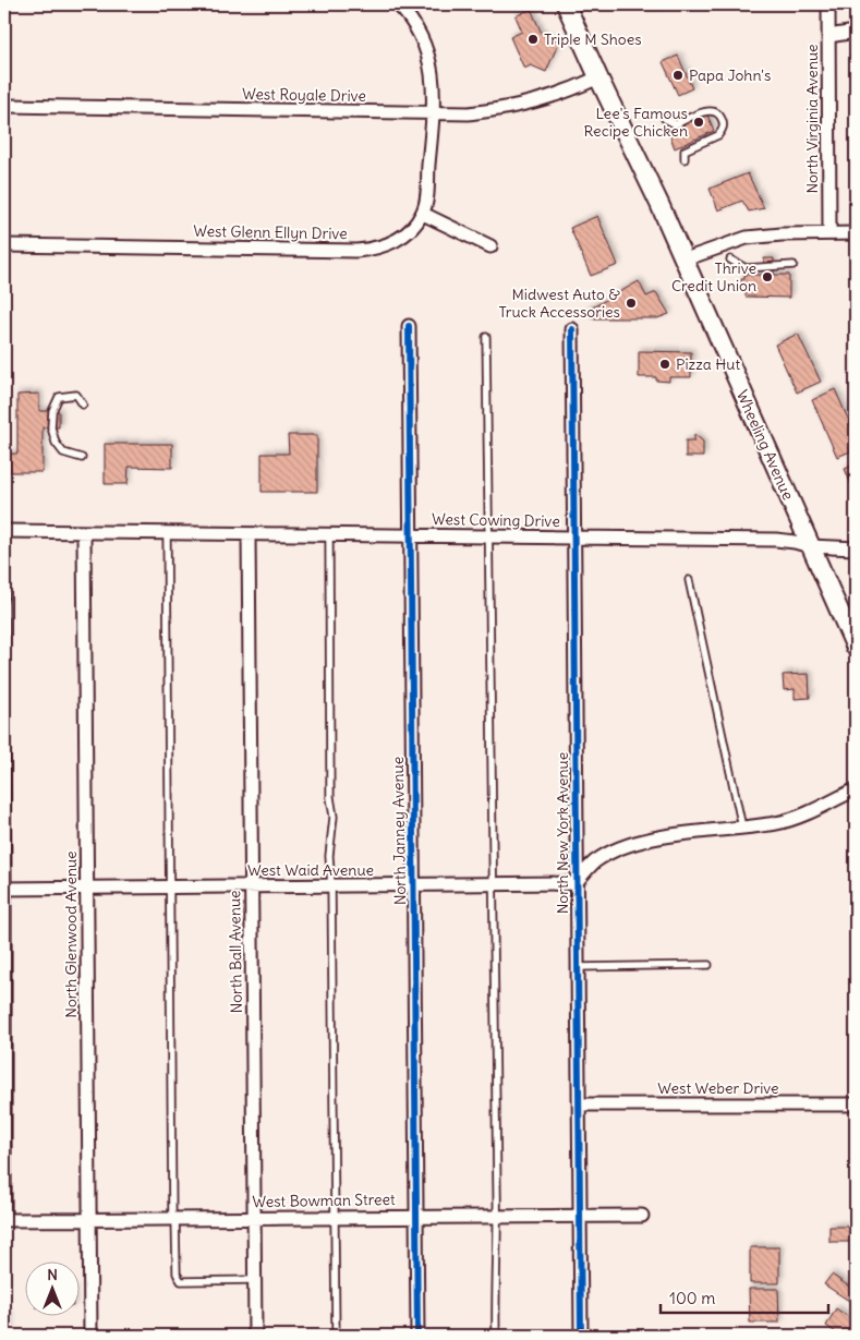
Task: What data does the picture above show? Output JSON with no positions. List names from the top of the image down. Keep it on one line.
{"streets":{"main road":["Wheeling Avenue"],"street":["West Royale Drive","North Virginia Avenue","West Glenn Ellyn Drive","West Cowing Drive","North Janney Avenue","North New York Avenue","West Waid Avenue","North Glenwood Avenue","North Ball Avenue","West Weber Drive","West Bowman Street"]},"crossings":[["West Royale Drive","Wheeling Avenue"],["Wheeling Avenue","West Cowing Drive"],["West Cowing Drive","North Janney Avenue"],["West Cowing Drive","North New York Avenue"],["West Cowing Drive","North Glenwood Avenue"],["West Cowing Drive","North Ball Avenue"],["North Janney Avenue","West Waid Avenue"],["North Janney Avenue","West Bowman Street"],["North New York Avenue","West Waid Avenue"],["North New York Avenue","West Weber Drive"],["North New York Avenue","West Bowman Street"],["West Waid Avenue","North Glenwood Avenue"],["West Waid Avenue","North Ball Avenue"],["North Glenwood Avenue","West Bowman Street"],["North Ball Avenue","West Bowman Street"]],"places":["Triple M Shoes","Papa John's","Lee's Famous Recipe Chicken","Thrive Credit Union","Midwest Auto & Truck Accessories","Pizza Hut"],"scale_bar":"100 m","north":"top"}
